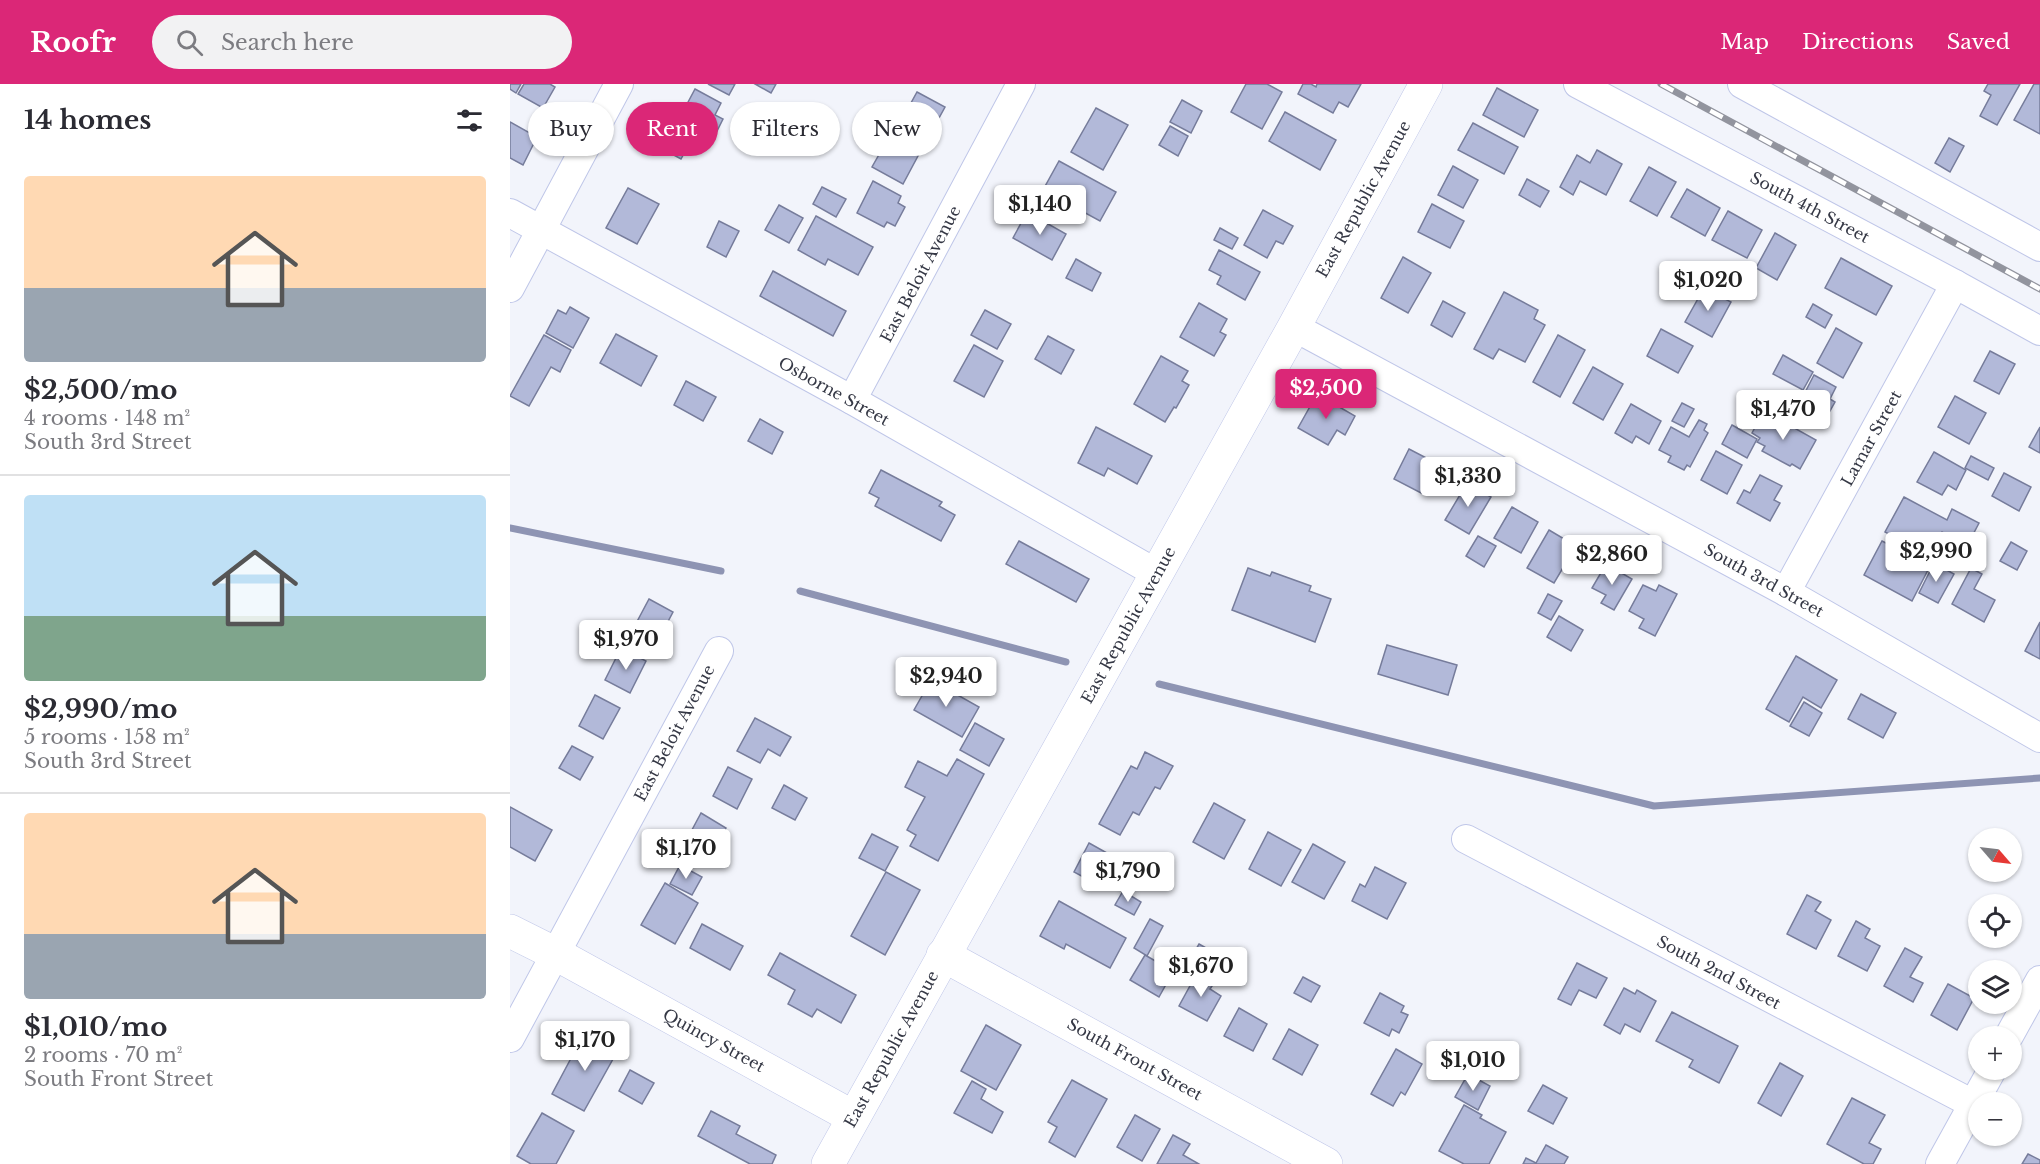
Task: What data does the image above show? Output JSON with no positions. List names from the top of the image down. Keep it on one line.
{"streets":{"street":["East Republic Avenue","South 4th Street","East Beloit Avenue","Osborne Street","Lamar Street","South 3rd Street","South 2nd Street","Quincy Street","South Front Street"]},"crossings":[["East Republic Avenue","Osborne Street"],["East Republic Avenue","South 3rd Street"],["East Republic Avenue","Quincy Street"],["East Republic Avenue","South Front Street"],["South 4th Street","Lamar Street"],["East Beloit Avenue","Osborne Street"],["East Beloit Avenue","Quincy Street"],["Lamar Street","South 3rd Street"]],"north":"bottom right","page":{"header":"Roofr","search":"Search here","nav":["Map","Directions","Saved"],"heading":"14 homes","chip":["Buy","Rent","Filters","New"],"list":[{"name":"$2,500/mo","note":"4 rooms · 148 m² · South 3rd Street"},{"name":"$2,990/mo","note":"5 rooms · 158 m² · South 3rd Street"},{"name":"$1,010/mo","note":"2 rooms · 70 m² · South Front Street"}],"price":["$1,140","$1,020","$2,500","$1,470","$1,330","$2,990","$2,860","$1,970","$2,940","$1,170","$1,790","$1,670","$1,170","$1,010"],"map_buttons":["+","−"]}}
